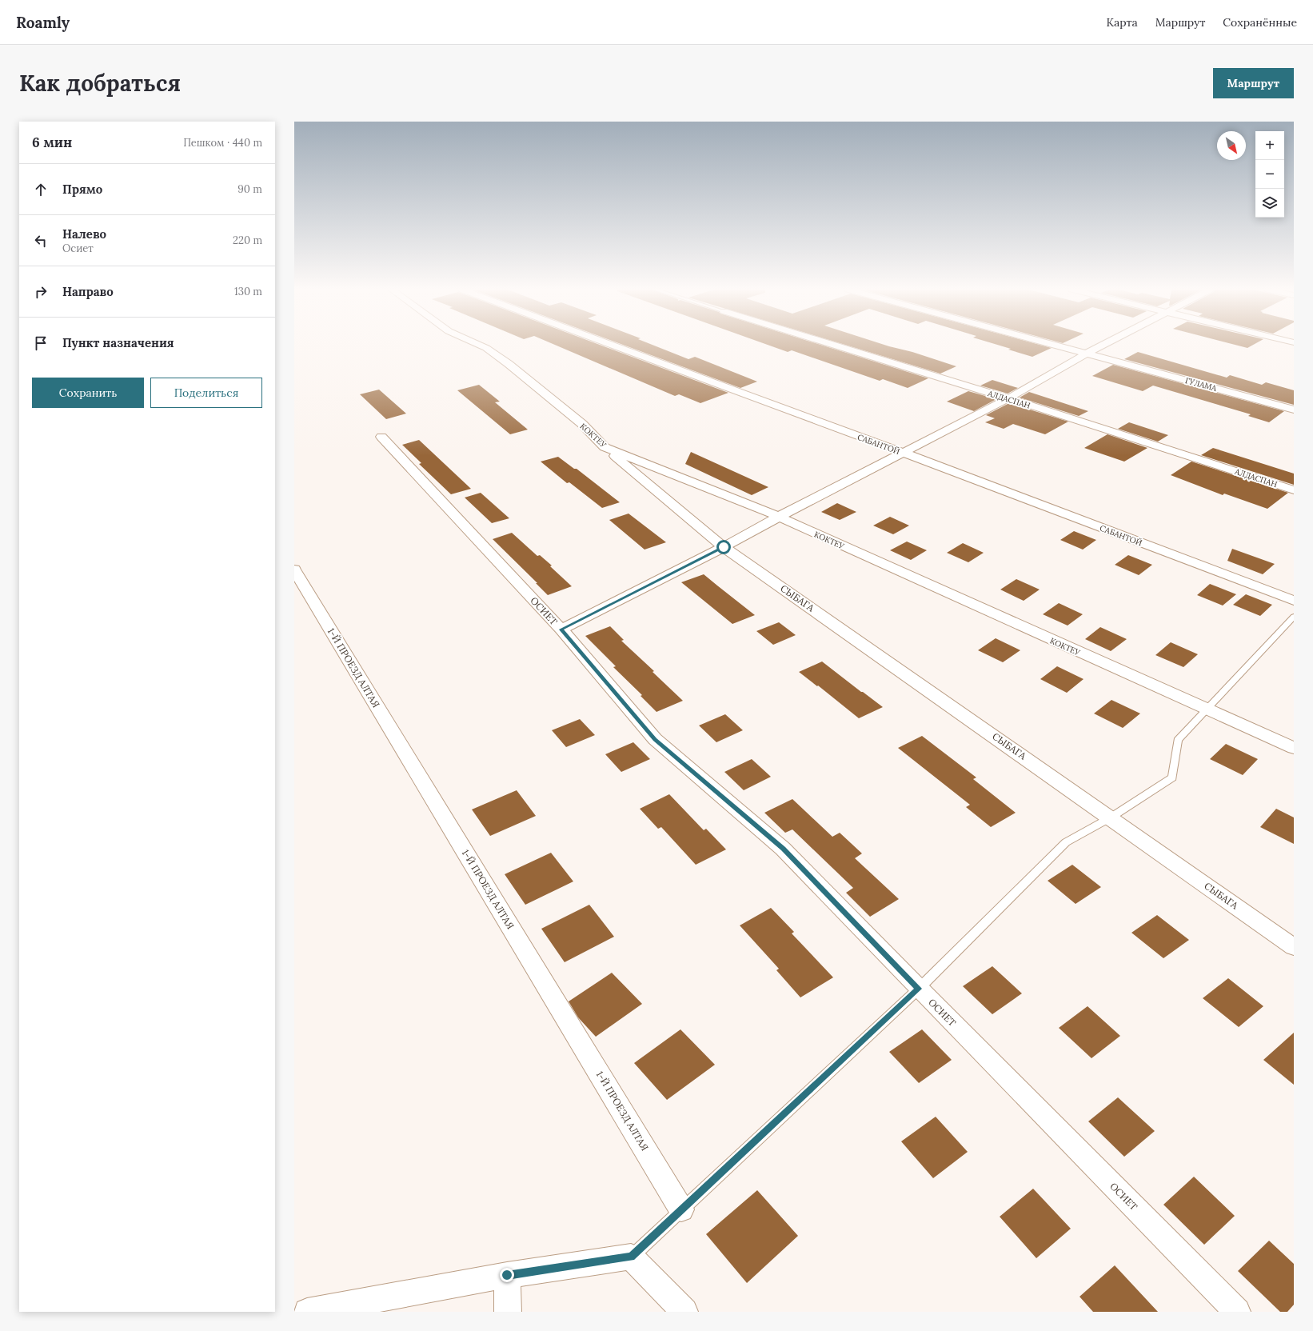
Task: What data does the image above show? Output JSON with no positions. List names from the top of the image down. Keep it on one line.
{"streets":{"street":["ГУЛАМА","АЛДАСПАН","КОКТЕУ","САБАНТОЙ","СЫБАГА","ОСИЕТ","1-Й ПРОЕЗД АЛТАЯ"]},"crossings":[["КОКТЕУ","СЫБАГА"]],"north":"bottom right","page":{"header":"Roamly","nav":["Карта","Маршрут","Сохранённые"],"buttons":["Маршрут",["Сохранить","Поделиться"]],"title":"Как добраться","heading":["6 мин","Пешком · 440 m"],"map_buttons":["+","−"],"list":[["Прямо","90 m"],["Налево","Осиет","220 m"],["Направо","130 m"],"Пункт назначения"]}}
